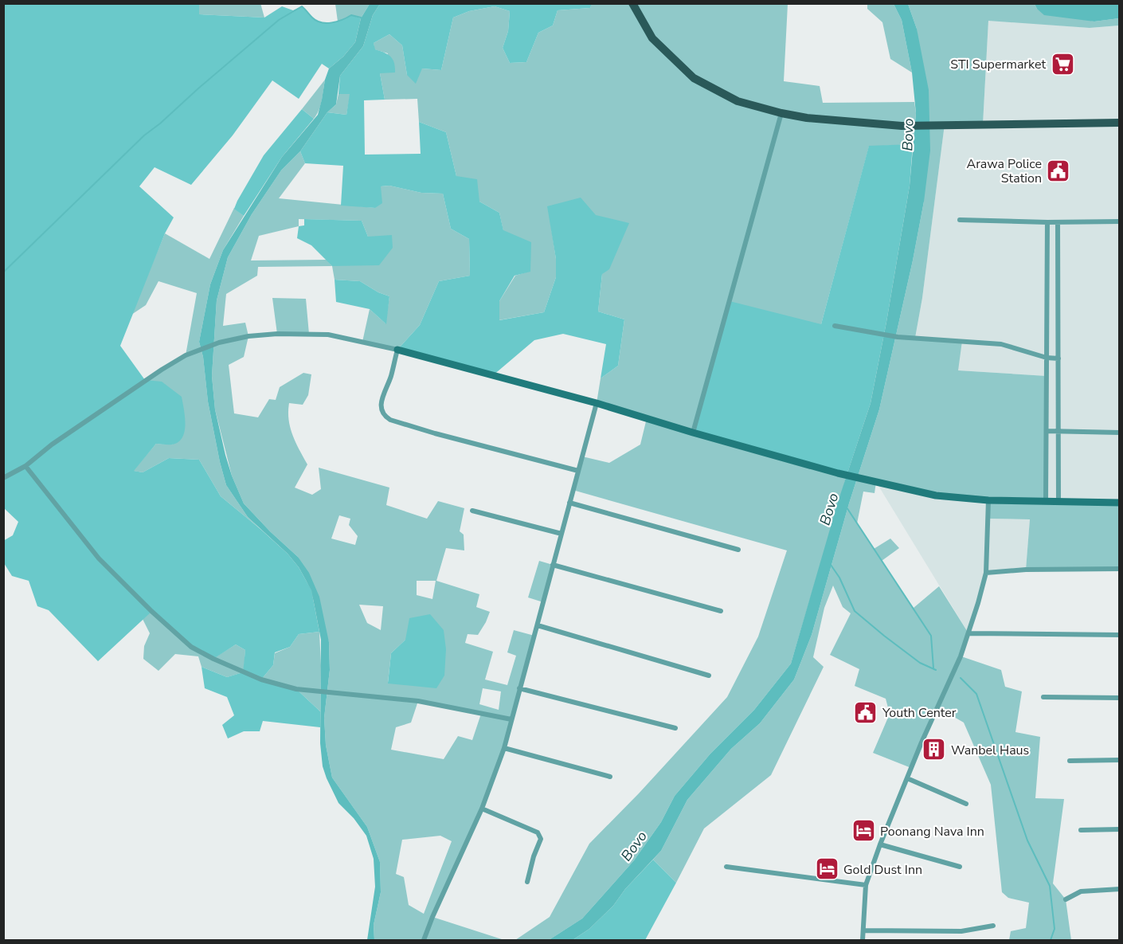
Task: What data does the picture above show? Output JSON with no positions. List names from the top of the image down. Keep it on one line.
{"water":["Bovo"],"places":{"supermarket":["STI Supermarket"],"public building":["Arawa Police Station","Youth Center"],"building":["Wanbel Haus"],"hotel":["Poonang Nava Inn","Gold Dust Inn"]}}
